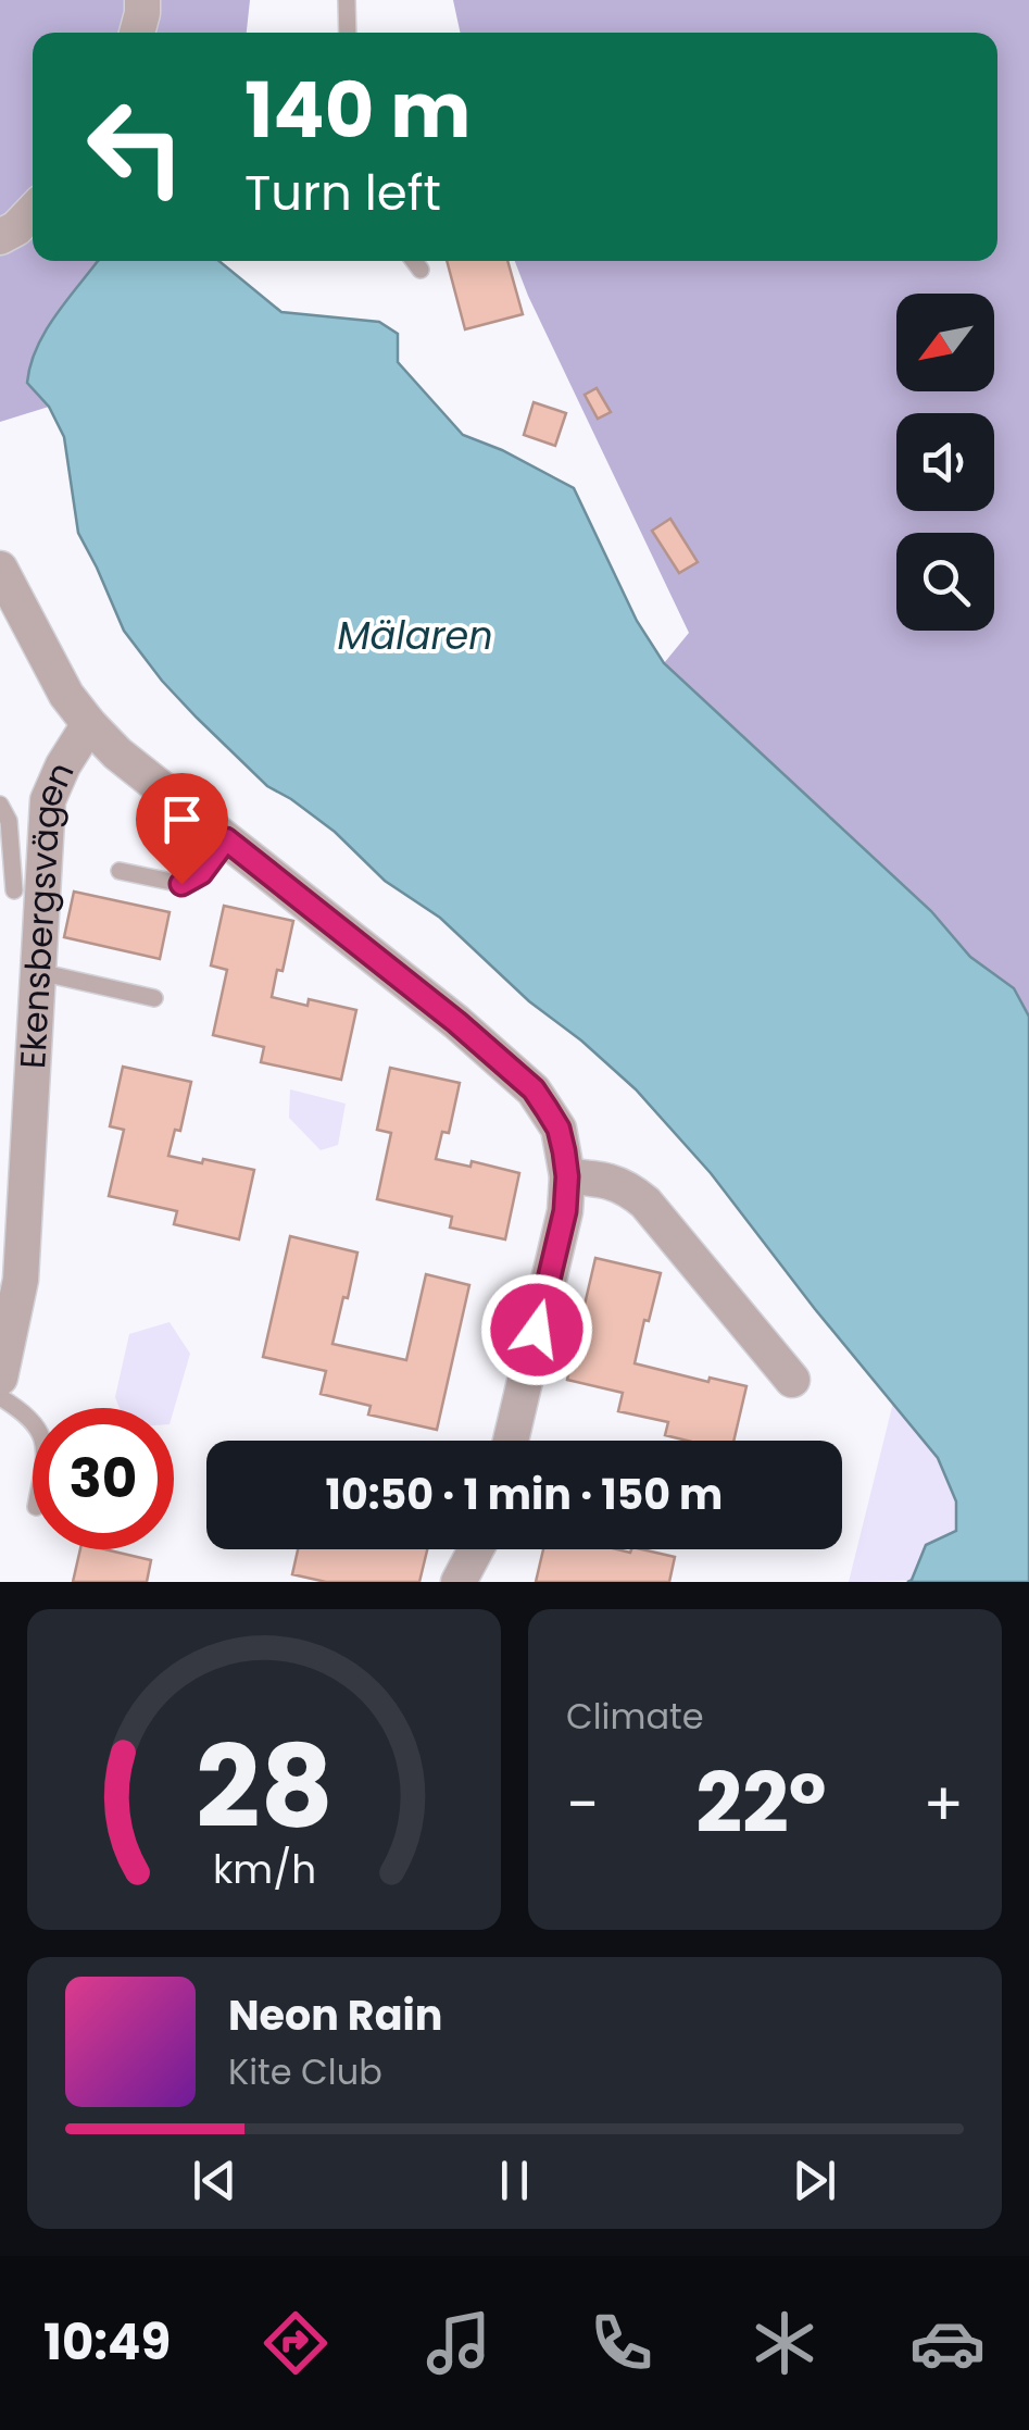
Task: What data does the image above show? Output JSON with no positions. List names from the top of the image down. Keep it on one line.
{"streets":{"street":["Ekensbergsvägen"]},"water":["Mälaren"],"north":"bottom left","page":{"turn":["140 m","Turn left"],"limit":"30","trip":"10:50 · 1 min · 150 m","tile":"Climate","heat":["−","22°","+"],"song":["Neon Rain","Kite Club"],"tabs":"10:49","gauge":["28","km/h"]}}
